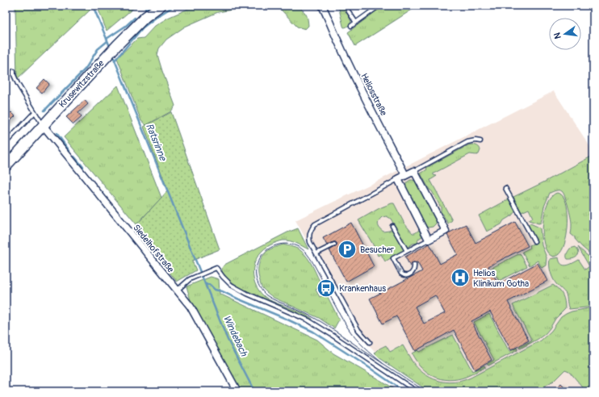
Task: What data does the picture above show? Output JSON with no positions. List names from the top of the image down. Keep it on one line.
{"streets":{"main road":["Krusewitzstraße"],"street":["Heliosstraße","Siedelhofstraße"]},"crossings":[["Krusewitzstraße","Siedelhofstraße"]],"water":["Ratsrinne","Windebach"],"places":{"parking":["Besucher"],"hospital":["Helios Klinikum Gotha"],"bus stop":["Krankenhaus"]},"north":"left"}
